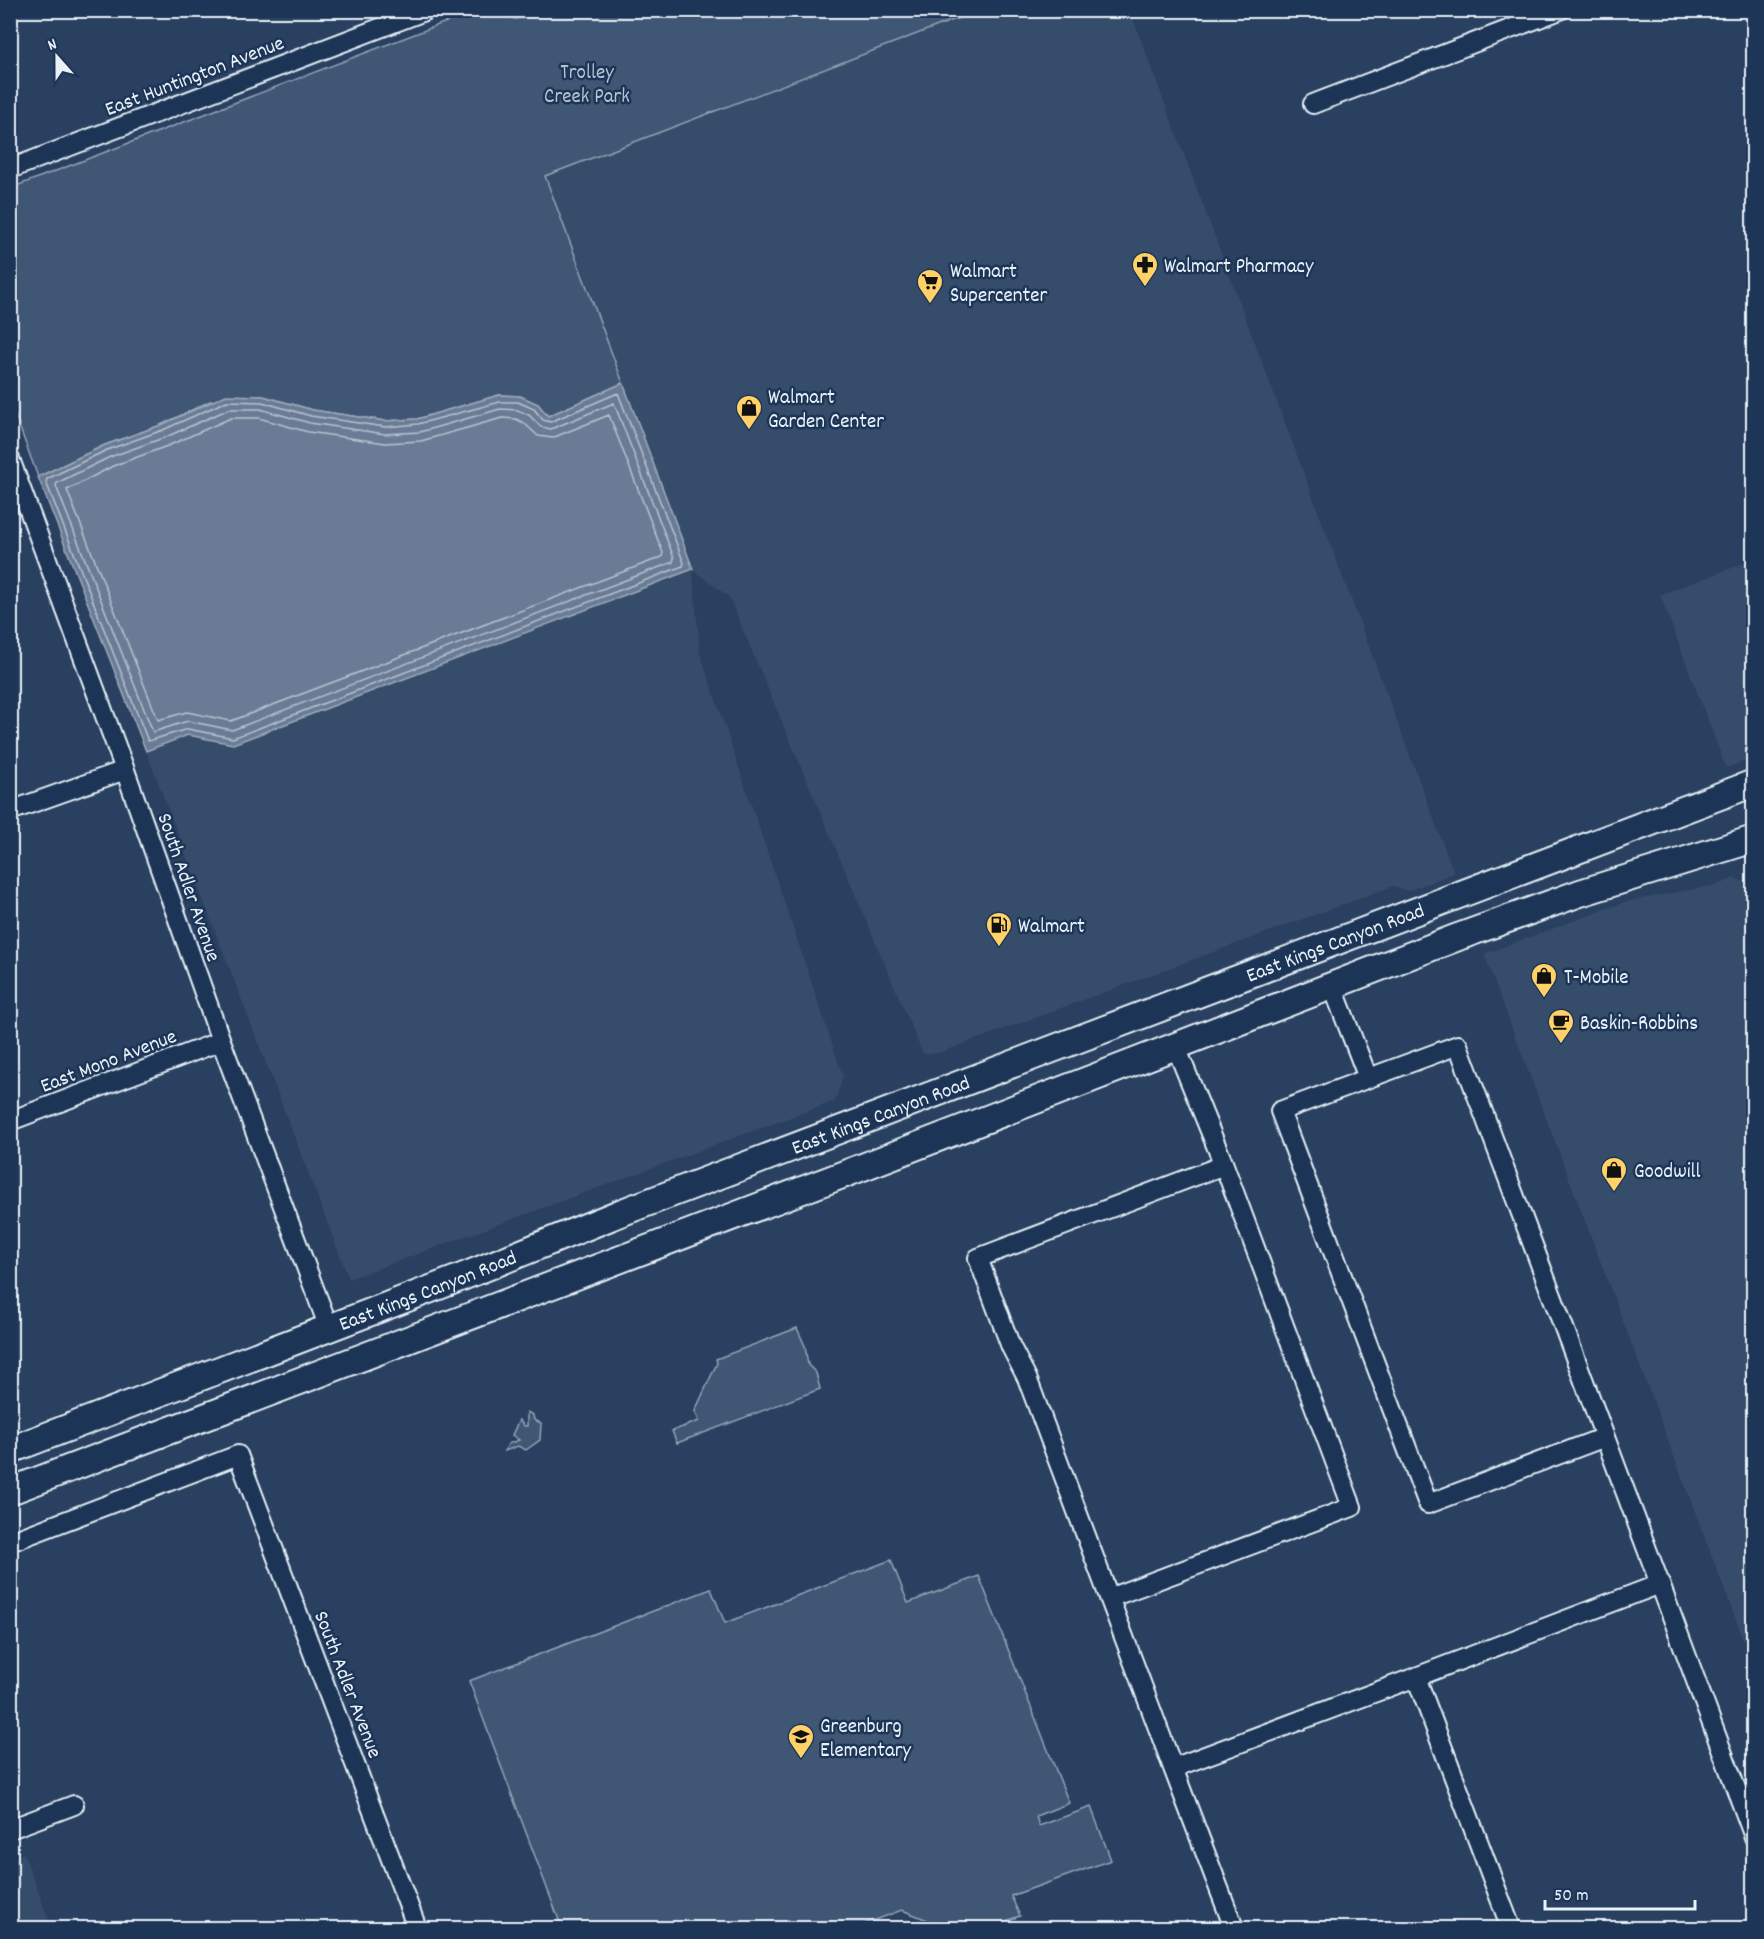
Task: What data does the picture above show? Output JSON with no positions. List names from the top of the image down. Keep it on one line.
{"streets":{"main road":["East Kings Canyon Road"],"street":["East Huntington Avenue","South Adler Avenue","East Mono Avenue"]},"crossings":[["South Adler Avenue","East Kings Canyon Road"],["South Adler Avenue","East Mono Avenue"]],"parks":["Trolley Creek Park"],"places":{"pharmacy":["Walmart Pharmacy"],"supermarket":["Walmart Supercenter"],"shop":["Walmart Garden Center","T-Mobile","Goodwill"],"fuel station":["Walmart"],"cafe":["Baskin-Robbins"],"school or university":["Greenburg Elementary"]},"scale_bar":"50 m","north":"top"}
